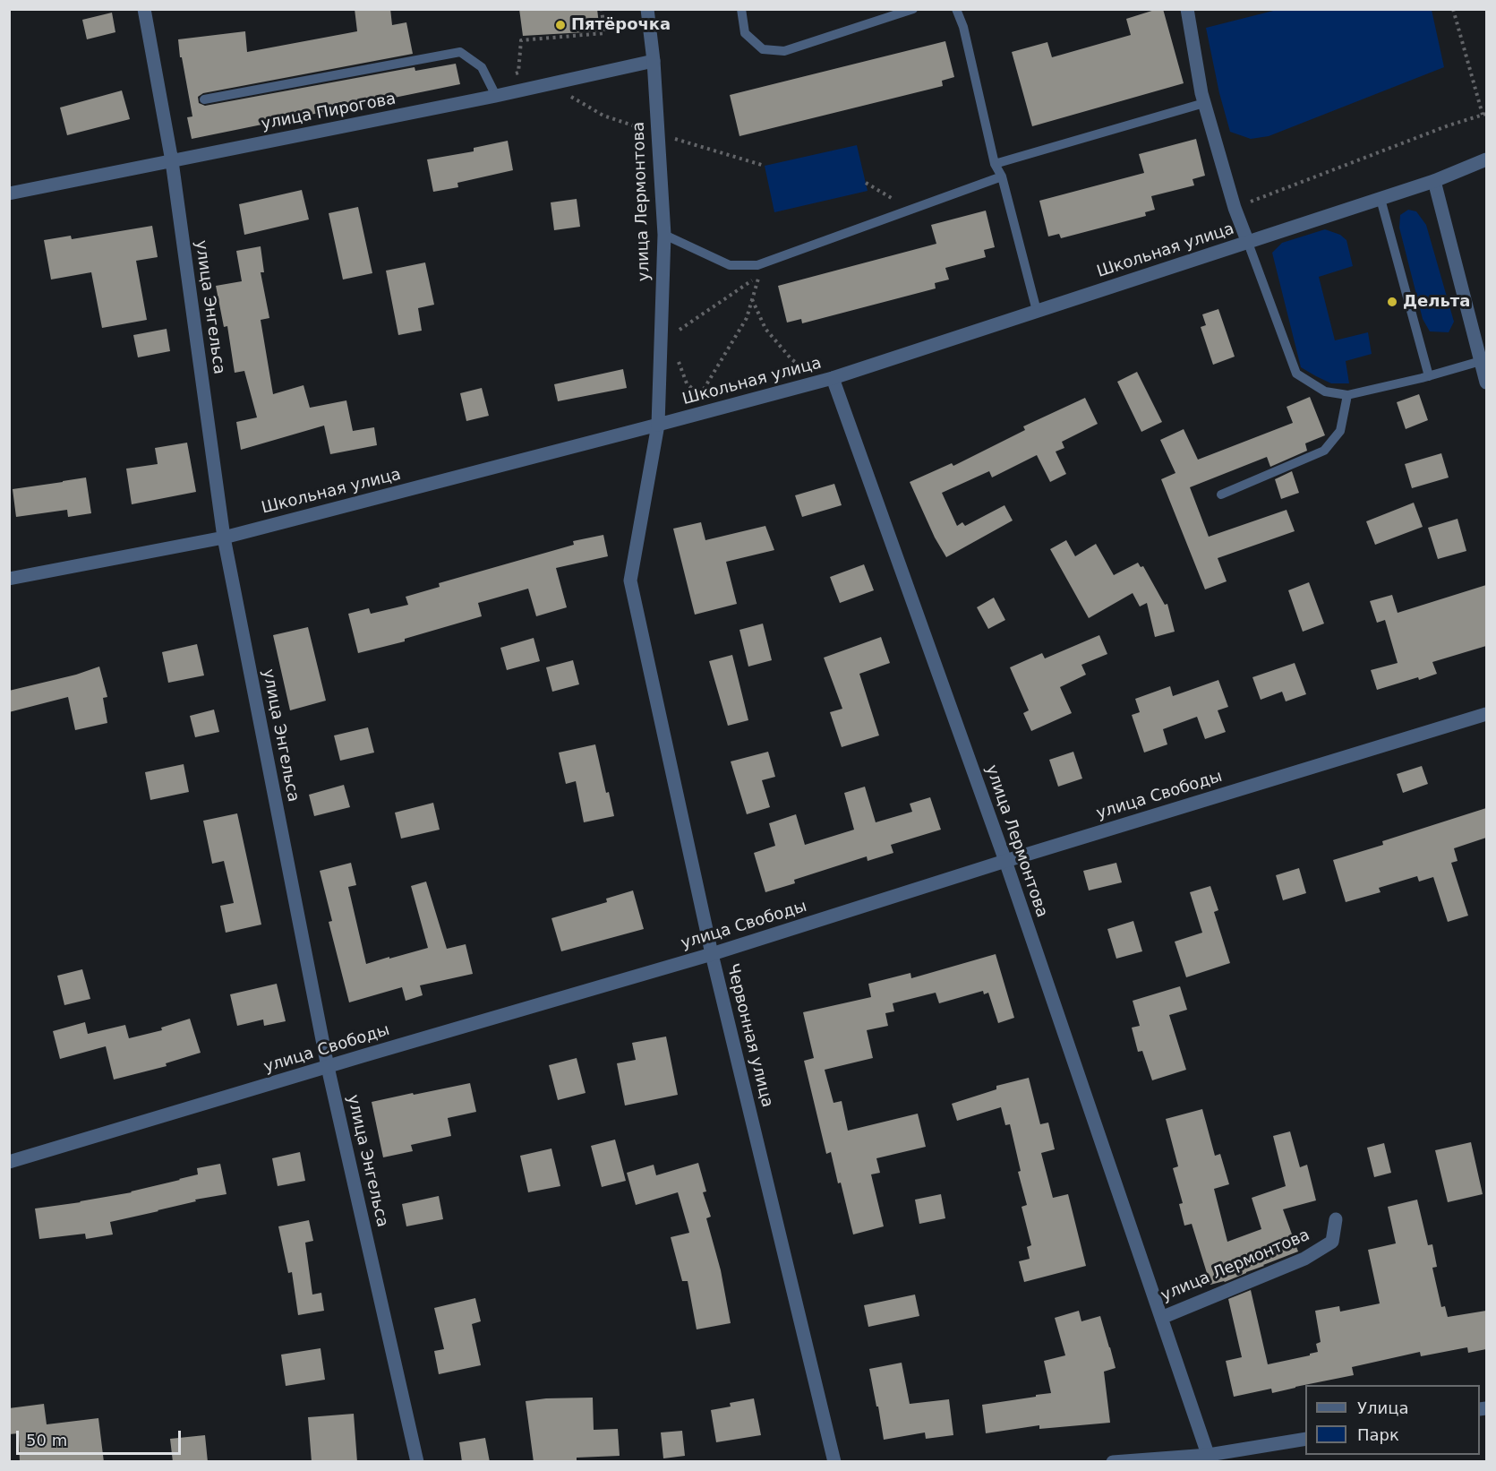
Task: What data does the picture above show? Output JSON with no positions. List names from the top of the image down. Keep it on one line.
{"streets":{"street":["улица Пирогова","улица Лермонтова","Школьная улица","улица Энгельса","улица Свободы","Червонная улица"]},"crossings":[["улица Пирогова","улица Лермонтова"],["улица Пирогова","улица Энгельса"],["улица Лермонтова","Школьная улица"],["улица Лермонтова","улица Свободы"],["улица Лермонтова","Червонная улица"],["Школьная улица","улица Энгельса"],["Школьная улица","Червонная улица"],["улица Энгельса","улица Свободы"],["улица Свободы","Червонная улица"]],"places":["Пятёрочка","Дельта"],"legend":["Улица","Парк"],"scale_bar":"50 m"}
